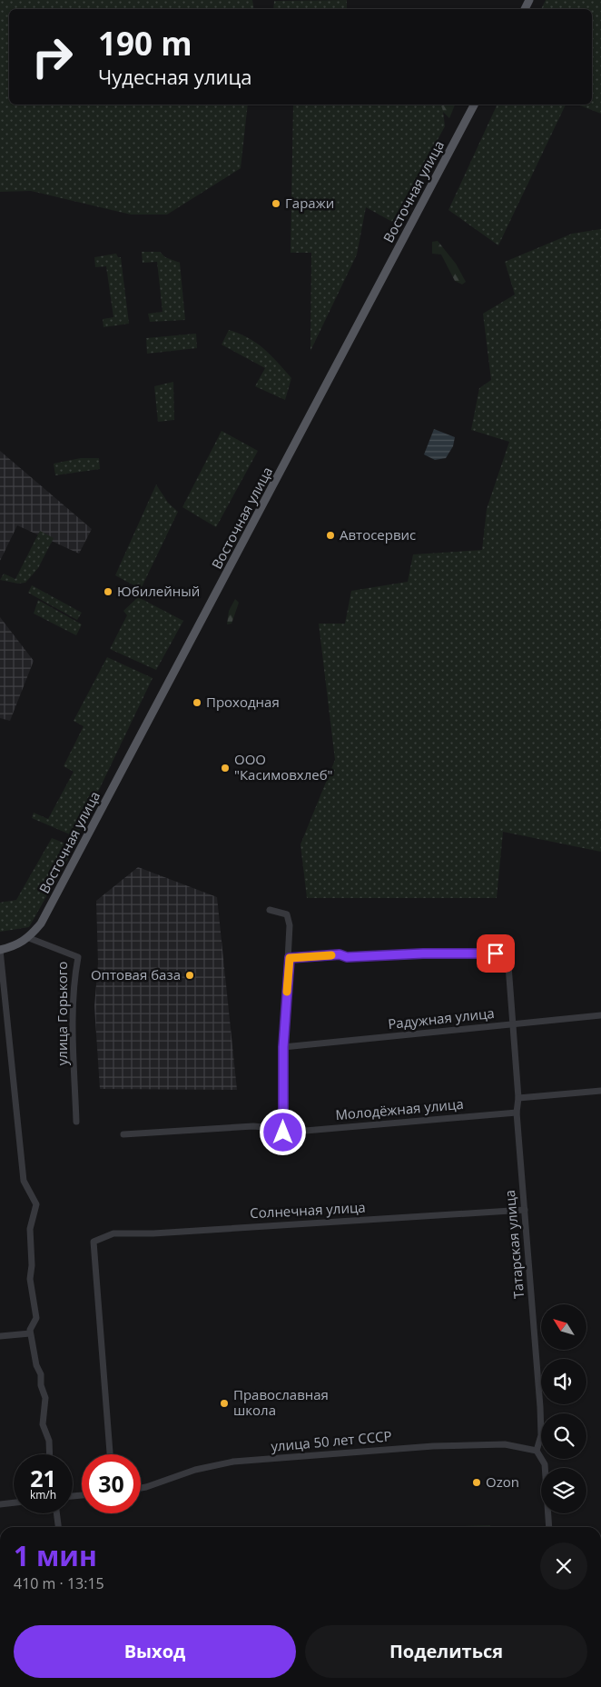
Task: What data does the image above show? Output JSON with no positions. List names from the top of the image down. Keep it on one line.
{"streets":{"main road":["Восточная улица"],"street":["улица Горького","Радужная улица","Молодёжная улица","Солнечная улица","Татарская улица","улица 50 лет СССР"]},"crossings":[["Восточная улица","улица Горького"],["Радужная улица","Татарская улица"],["Молодёжная улица","Татарская улица"],["Солнечная улица","Татарская улица"],["Татарская улица","улица 50 лет СССР"]],"places":["Гаражи","Автосервис","Юбилейный","Проходная","ООО \"Касимовхлеб\"","Оптовая база","Православная школа","Ozon"],"north":"top left","page":{"turn":["190 m","Чудесная улица"],"speed":"21 km/h","limit":"30","heading":["1 мин","410 m · 13:15"],"buttons":["Выход","Поделиться"]}}
